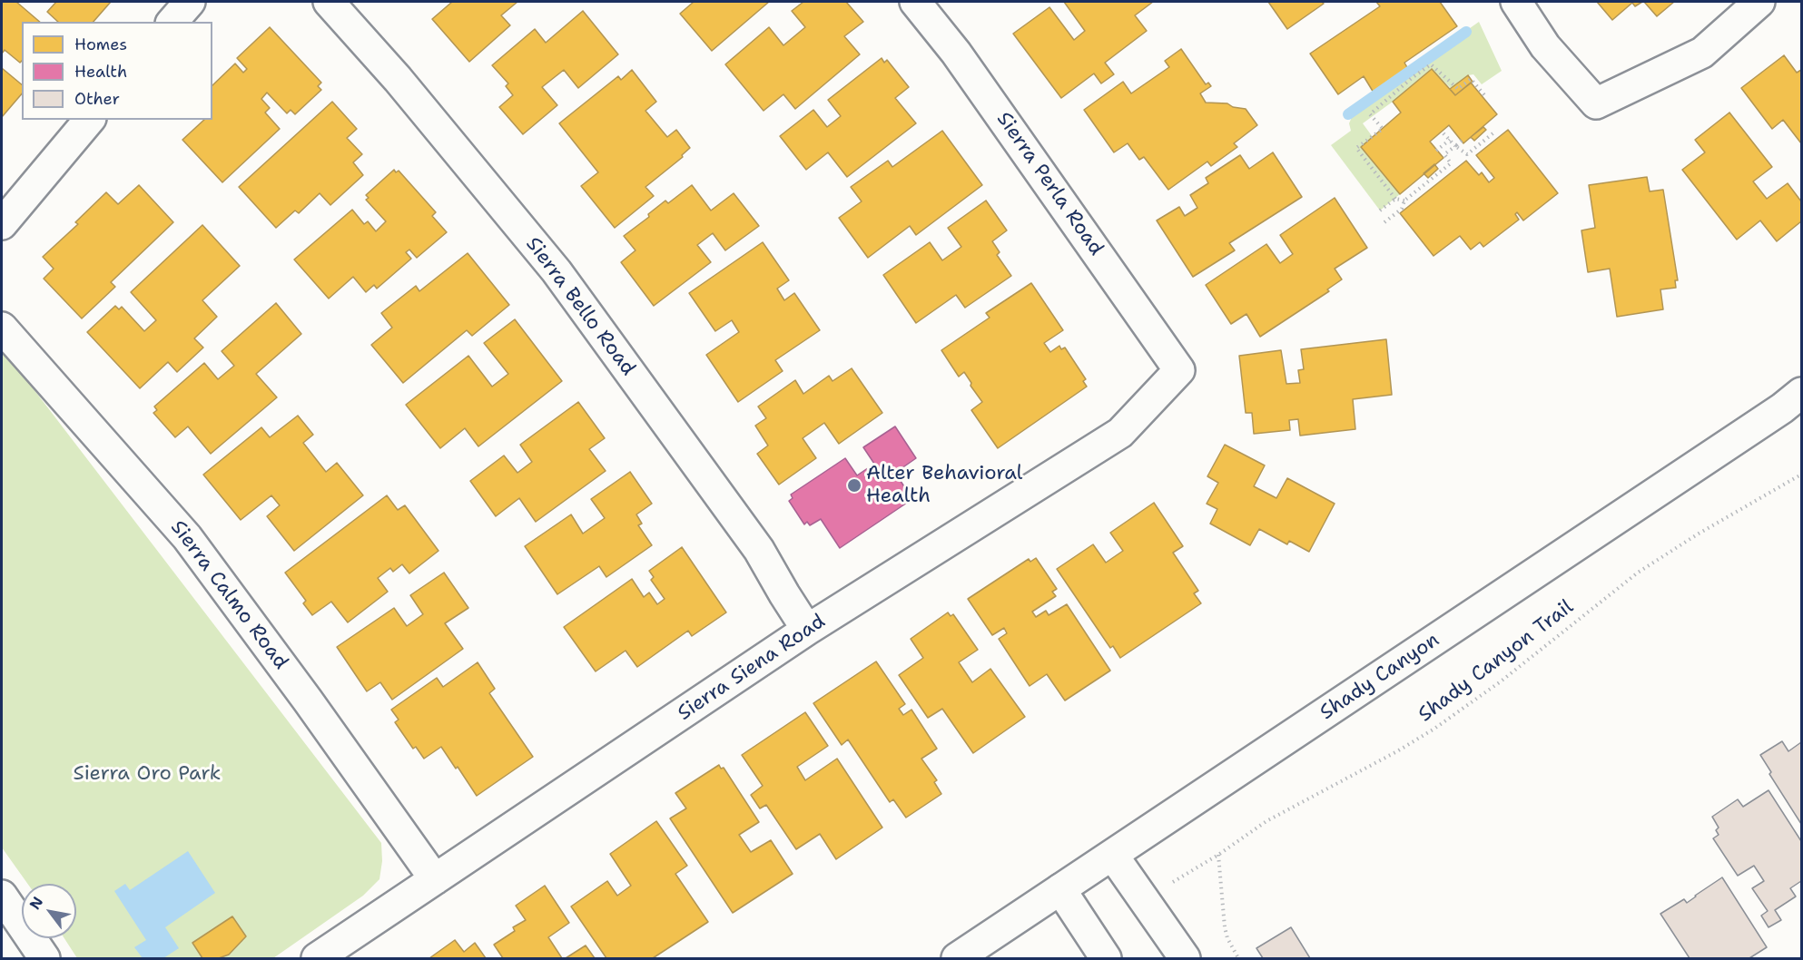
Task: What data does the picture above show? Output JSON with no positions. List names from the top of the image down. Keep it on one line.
{"streets":{"street":["Sierra Perla Road","Sierra Bello Road","Sierra Calmo Road","Sierra Siena Road","Shady Canyon"],"path":["Shady Canyon Trail"]},"crossings":[["Sierra Perla Road","Sierra Siena Road"],["Sierra Bello Road","Sierra Siena Road"],["Sierra Calmo Road","Sierra Siena Road"]],"parks":["Sierra Oro Park"],"places":["Alter Behavioral Health"],"legend":["Homes","Health","Other"],"north":"top left"}
